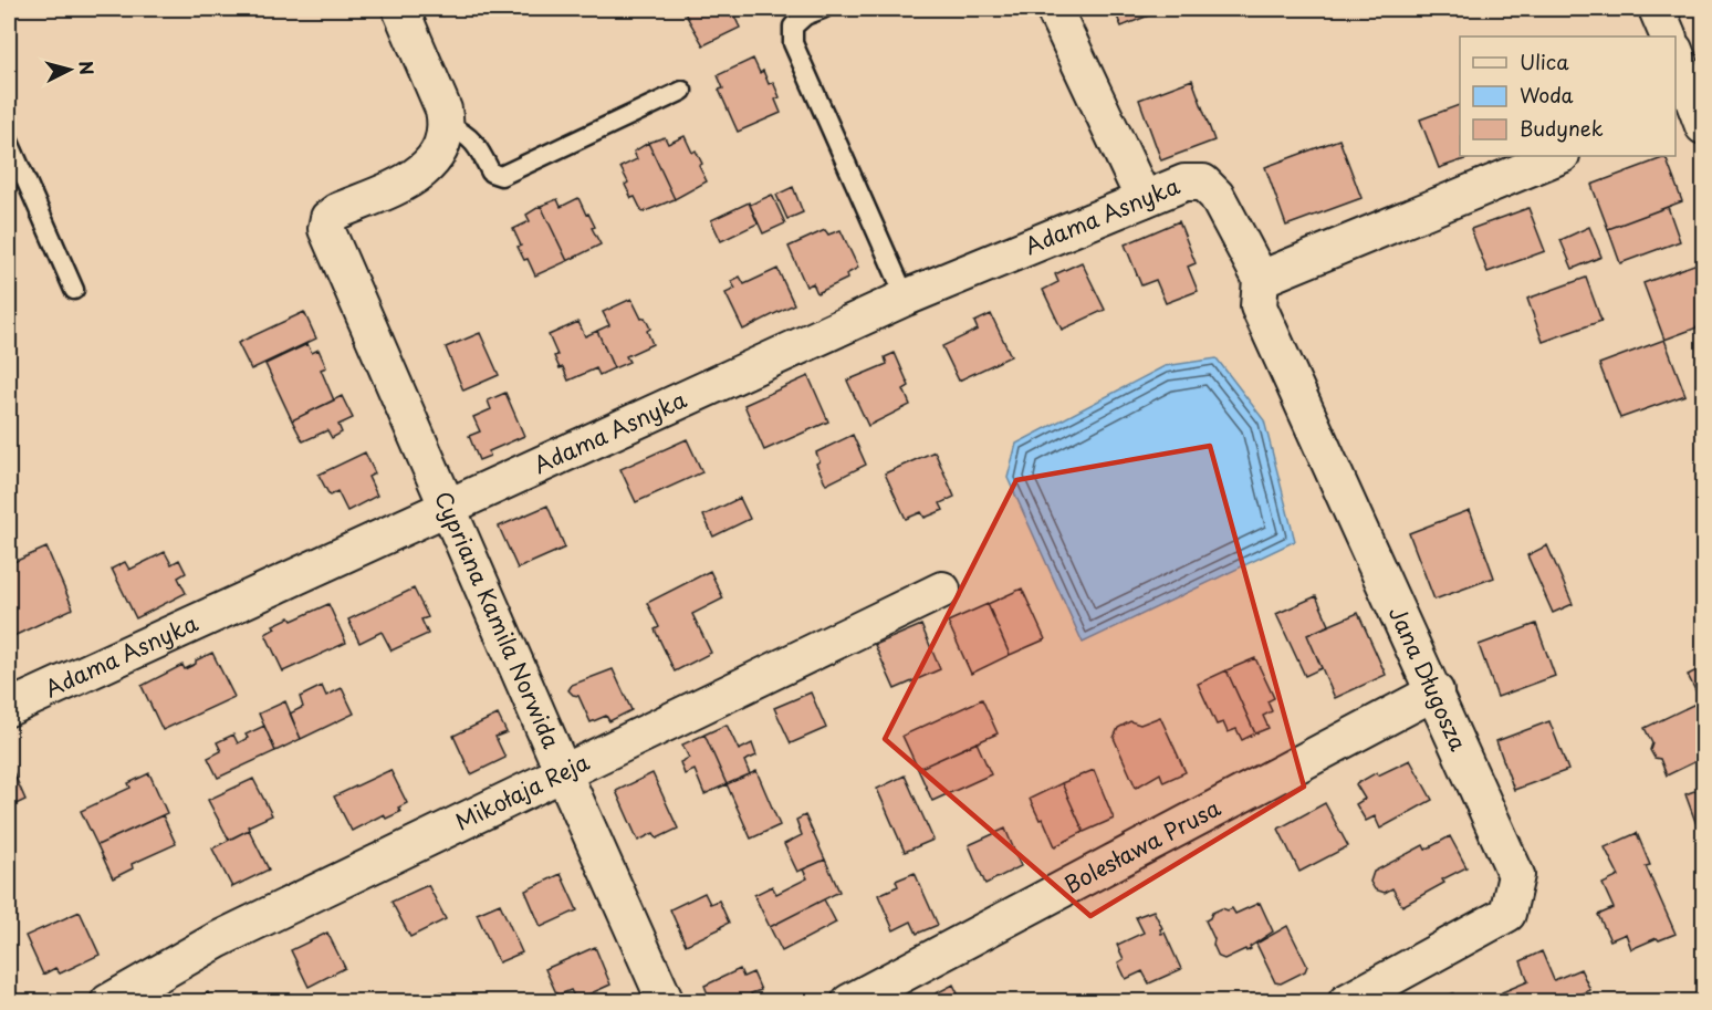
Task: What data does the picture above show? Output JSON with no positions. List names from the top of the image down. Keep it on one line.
{"streets":{"street":["Adama Asnyka","Cypriana Kamila Norwida","Jana Długosza","Mikołaja Reja","Bolesława Prusa"]},"crossings":[["Adama Asnyka","Cypriana Kamila Norwida"],["Adama Asnyka","Jana Długosza"],["Cypriana Kamila Norwida","Mikołaja Reja"],["Jana Długosza","Bolesława Prusa"]],"legend":["Ulica","Woda","Budynek"],"north":"right"}
